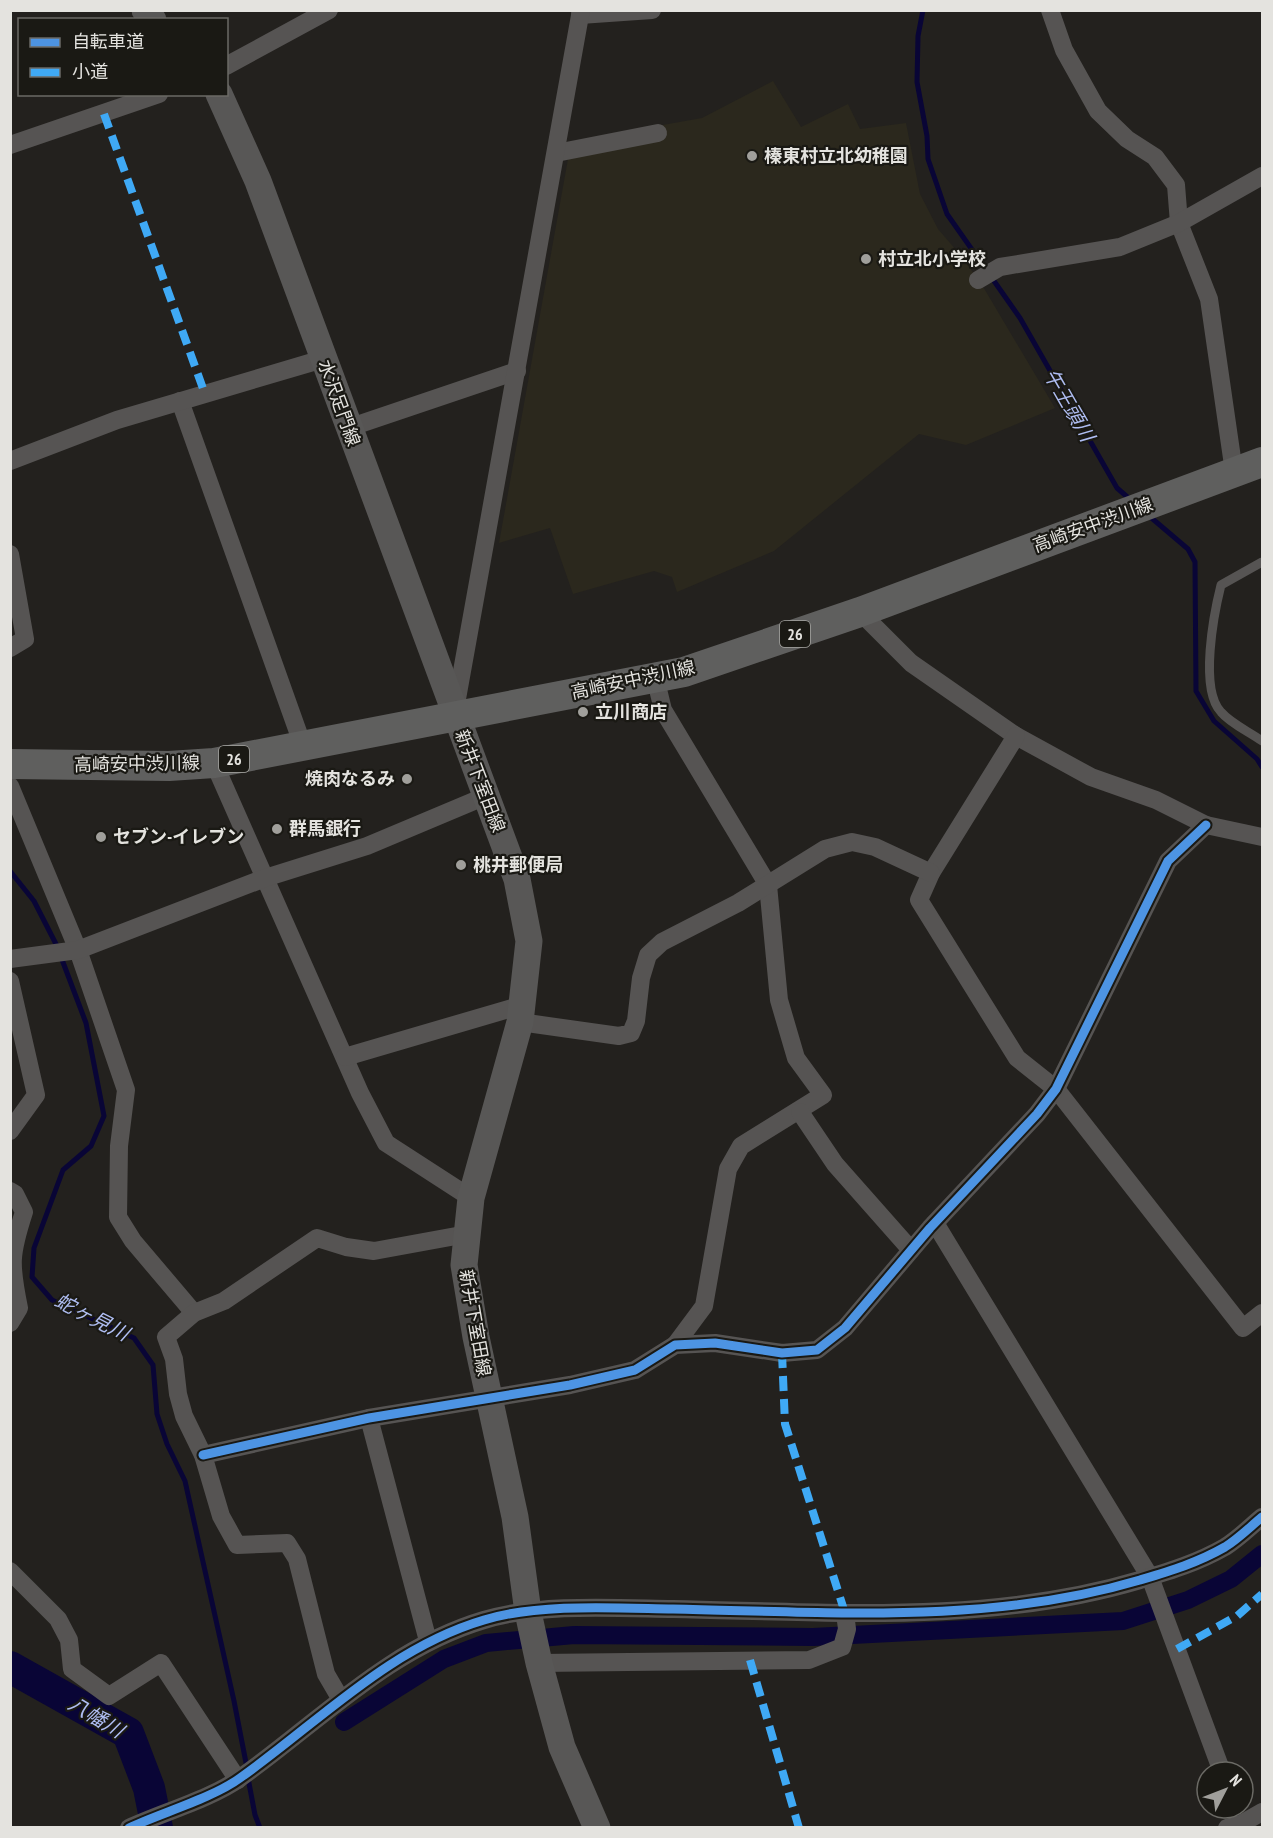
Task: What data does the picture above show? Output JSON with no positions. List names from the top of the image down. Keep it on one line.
{"streets":{"main road":["水沢足門線","高崎安中渋川線","26","新井下室田線"]},"crossings":[["水沢足門線","高崎安中渋川線"],["水沢足門線","新井下室田線"],["高崎安中渋川線","新井下室田線"]],"water":["午王頭川","蛇ヶ見川","八幡川"],"places":["榛東村立北幼稚園","村立北小学校","立川商店","焼肉なるみ","群馬銀行","セブン-イレブン","桃井郵便局"],"legend":["自転車道","小道"],"north":"top right"}
